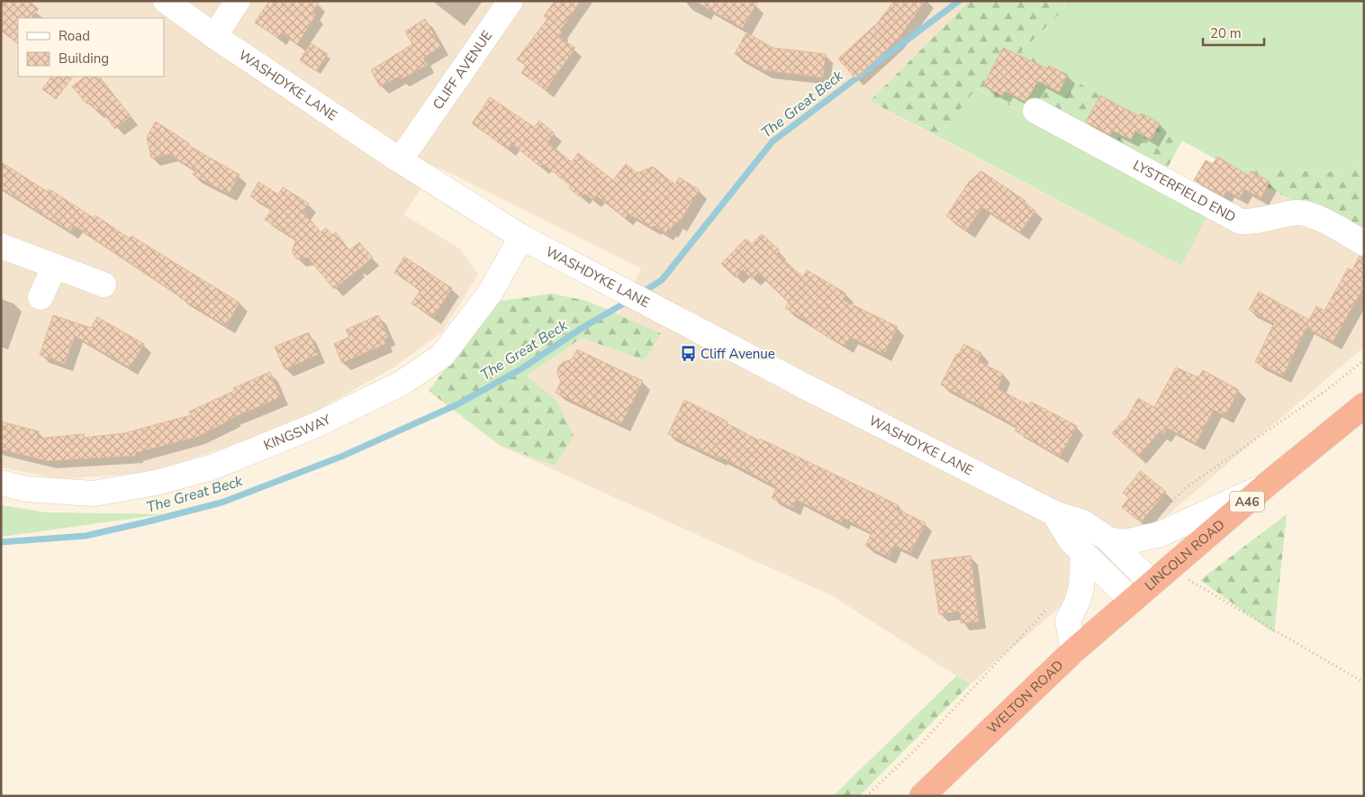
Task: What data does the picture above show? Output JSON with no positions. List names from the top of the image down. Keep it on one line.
{"streets":{"highway":["A46","LINCOLN ROAD","WELTON ROAD"],"street":["CLIFF AVENUE","WASHDYKE LANE","LYSTERFIELD END","KINGSWAY"]},"crossings":[["CLIFF AVENUE","WASHDYKE LANE"],["WASHDYKE LANE","KINGSWAY"],["WASHDYKE LANE","LINCOLN ROAD"],["LINCOLN ROAD","WELTON ROAD"]],"water":["The Great Beck"],"places":{"bus stop":["Cliff Avenue"]},"legend":["Road","Building"],"scale_bar":"20 m"}
